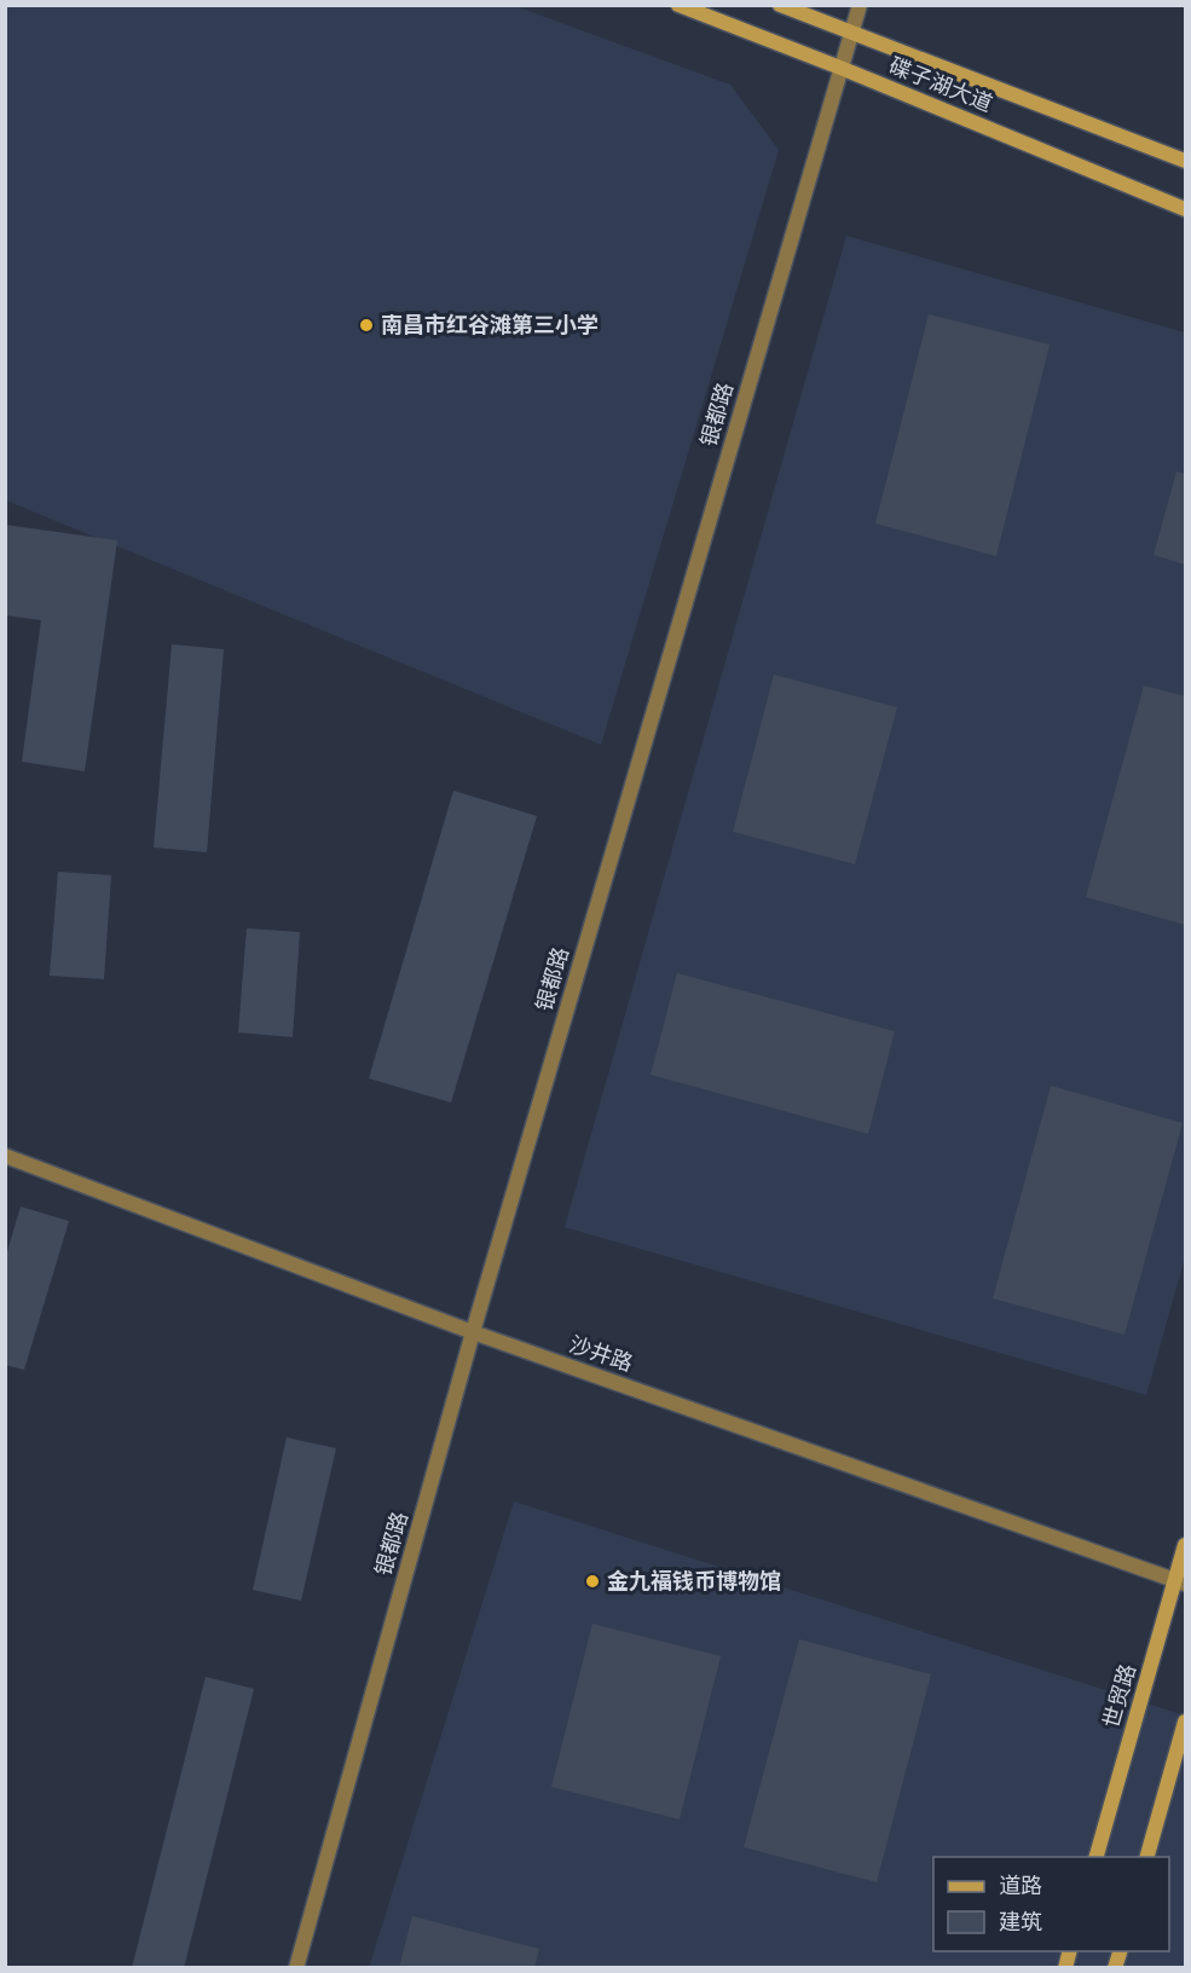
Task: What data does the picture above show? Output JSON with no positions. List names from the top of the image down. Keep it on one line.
{"streets":{"main road":["碟子湖大道","世贸路"],"street":["银都路","沙井路"]},"crossings":[["碟子湖大道","银都路"],["银都路","沙井路"],["沙井路","世贸路"]],"places":["南昌市红谷滩第三小学","金九福钱币博物馆"],"legend":["道路","建筑"]}
